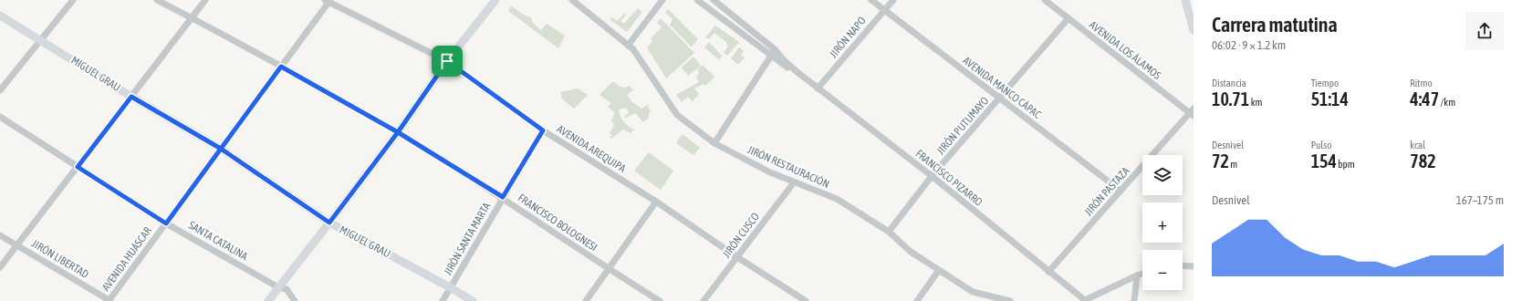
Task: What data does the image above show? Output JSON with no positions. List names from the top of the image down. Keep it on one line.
{"streets":{"street":["JIRÓN NAPO","AVENIDA LOS ÁLAMOS","MIGUEL GRAU","AVENIDA MANCO CÁPAC","JIRÓN PUTUMAYO","AVENIDA AREQUIPA","JIRÓN RESTAURACIÓN","FRANCISCO PIZARRO","JIRÓN PASTAZA","FRANCISCO BOLOGNESI","JIRÓN CUSCO","JIRÓN SANTA MARTA","SANTA CATALINA","JIRÓN LIBERTAD","AVENIDA HUÁSCAR"]},"crossings":[["JIRÓN NAPO","AVENIDA MANCO CÁPAC"],["JIRÓN NAPO","FRANCISCO PIZARRO"],["AVENIDA LOS ÁLAMOS","JIRÓN PUTUMAYO"],["AVENIDA LOS ÁLAMOS","JIRÓN PASTAZA"],["MIGUEL GRAU","JIRÓN SANTA MARTA"],["MIGUEL GRAU","AVENIDA HUÁSCAR"],["AVENIDA MANCO CÁPAC","JIRÓN PUTUMAYO"],["AVENIDA MANCO CÁPAC","JIRÓN PASTAZA"],["JIRÓN PUTUMAYO","JIRÓN RESTAURACIÓN"],["JIRÓN PUTUMAYO","FRANCISCO PIZARRO"],["AVENIDA AREQUIPA","JIRÓN CUSCO"],["AVENIDA AREQUIPA","JIRÓN SANTA MARTA"],["AVENIDA AREQUIPA","AVENIDA HUÁSCAR"],["JIRÓN RESTAURACIÓN","JIRÓN CUSCO"],["FRANCISCO PIZARRO","JIRÓN PASTAZA"],["FRANCISCO BOLOGNESI","JIRÓN SANTA MARTA"],["FRANCISCO BOLOGNESI","AVENIDA HUÁSCAR"],["SANTA CATALINA","AVENIDA HUÁSCAR"],["JIRÓN LIBERTAD","AVENIDA HUÁSCAR"]],"page":{"heading":["Carrera matutina","06:02 · 9 × 1.2 km"],"stats":[["Distancia","10.71 km"],["Tiempo","51:14"],["Ritmo","4:47 /km"],["Desnivel","72 m"],["Pulso","154 bpm"],["kcal","782"]],"map_buttons":["+","−"],"chart":["Desnivel","167–175 m"]}}
